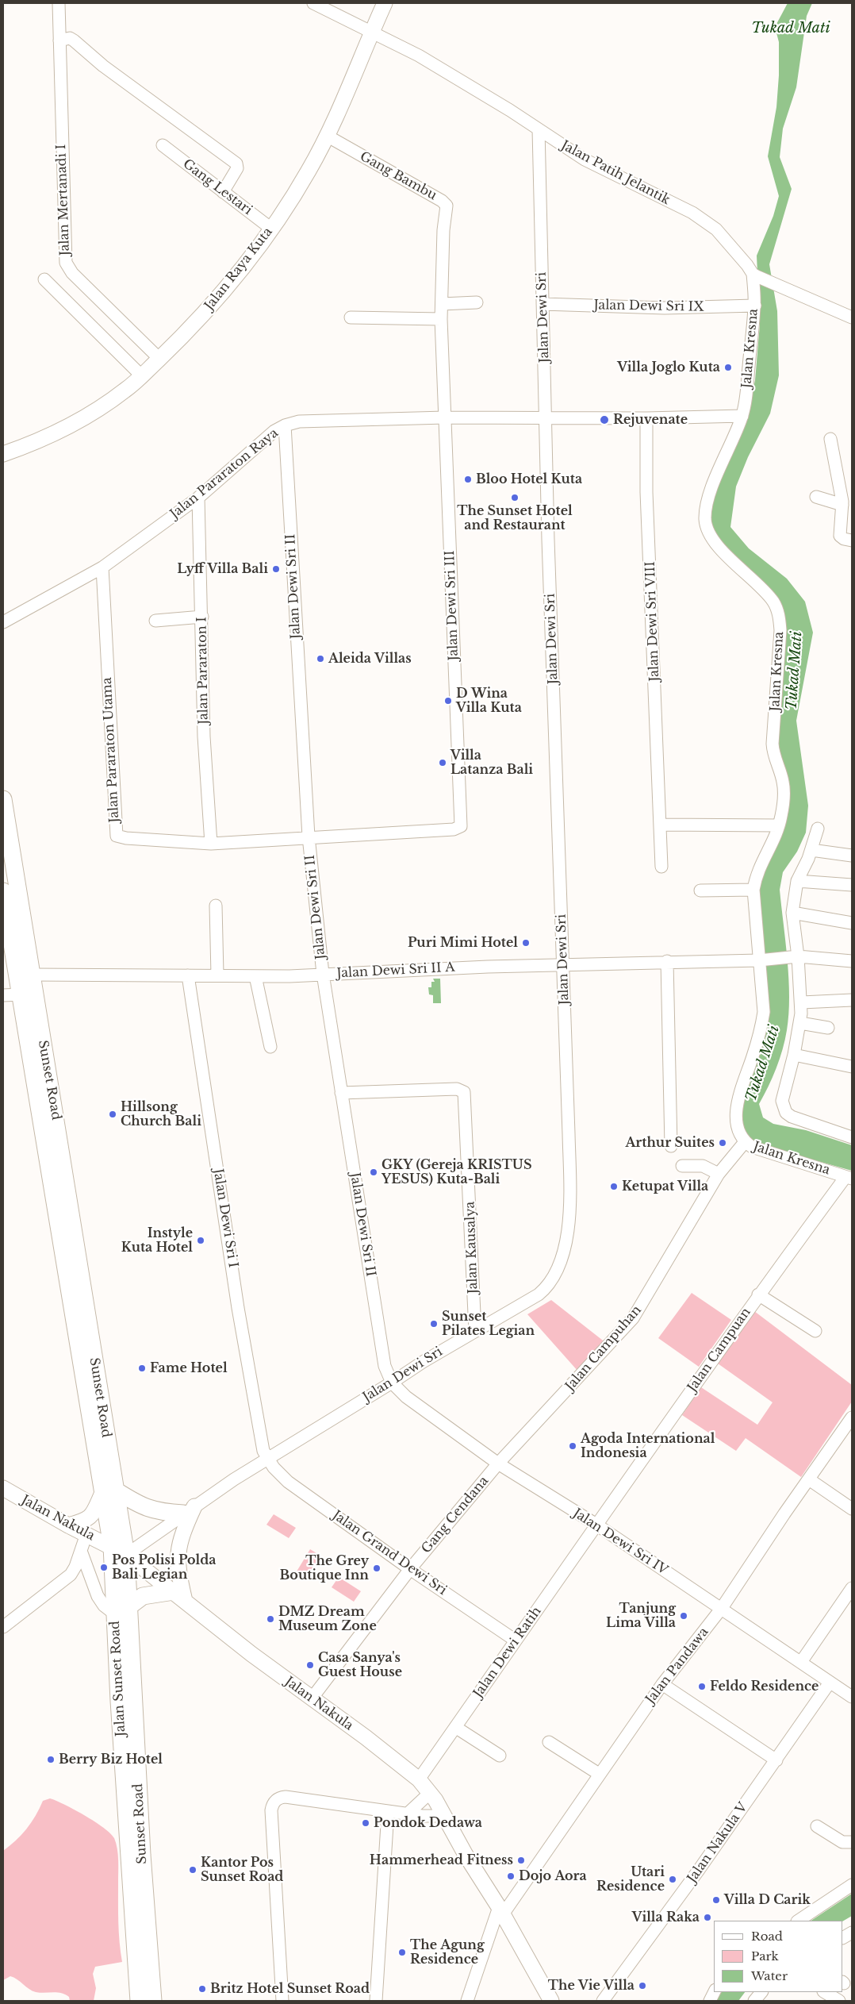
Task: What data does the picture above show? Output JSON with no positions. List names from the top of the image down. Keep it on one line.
{"streets":{"highway":["Sunset Road","Jalan Sunset Road"],"main road":["Jalan Raya Kuta","Jalan Nakula"],"street":["Jalan Patih Jelantik","Gang Bambu","Gang Lestari","Jalan Mertanadi I","Jalan Dewi Sri IX","Jalan Dewi Sri","Jalan Kresna","Jalan Pararaton Raya","Jalan Dewi Sri II","Jalan Dewi Sri III","Jalan Dewi Sri VIII","Jalan Pararaton I","Jalan Pararaton Utama","Jalan Dewi Sri II A","Jalan Dewi Sri I","Jalan Kausalya","Jalan Campuhan","Jalan Campuan","Gang Cendana","Jalan Dewi Sri IV","Jalan Grand Dewi Sri","Jalan Dewi Ratih","Jalan Pandawa","Jalan Nakula V"]},"crossings":[["Jalan Patih Jelantik","Jalan Raya Kuta"],["Jalan Patih Jelantik","Jalan Dewi Sri"],["Jalan Patih Jelantik","Jalan Kresna"],["Gang Bambu","Jalan Raya Kuta"],["Gang Bambu","Jalan Dewi Sri III"],["Gang Lestari","Jalan Raya Kuta"],["Jalan Mertanadi I","Jalan Raya Kuta"],["Jalan Dewi Sri IX","Jalan Dewi Sri"],["Jalan Dewi Sri IX","Jalan Kresna"],["Jalan Dewi Sri","Jalan Pararaton Raya"],["Jalan Dewi Sri","Jalan Dewi Sri II"],["Jalan Dewi Sri","Jalan Dewi Sri II A"],["Jalan Dewi Sri","Sunset Road"],["Jalan Dewi Sri","Jalan Dewi Sri I"],["Jalan Dewi Sri","Jalan Kausalya"],["Jalan Dewi Sri","Jalan Nakula"],["Jalan Dewi Sri","Jalan Dewi Sri IV"],["Jalan Dewi Sri","Jalan Grand Dewi Sri"],["Jalan Dewi Sri","Jalan Sunset Road"],["Jalan Kresna","Jalan Pararaton Raya"],["Jalan Kresna","Jalan Dewi Sri II A"],["Jalan Kresna","Jalan Campuhan"],["Jalan Kresna","Jalan Campuan"],["Jalan Pararaton Raya","Jalan Dewi Sri II"],["Jalan Pararaton Raya","Jalan Dewi Sri III"],["Jalan Pararaton Raya","Jalan Dewi Sri VIII"],["Jalan Pararaton Raya","Jalan Pararaton I"],["Jalan Pararaton Raya","Jalan Pararaton Utama"],["Jalan Dewi Sri II","Jalan Dewi Sri III"],["Jalan Dewi Sri II","Jalan Pararaton Utama"],["Jalan Dewi Sri II","Jalan Dewi Sri II A"],["Jalan Dewi Sri II","Jalan Kausalya"],["Jalan Dewi Sri II","Jalan Dewi Sri IV"],["Jalan Dewi Sri III","Jalan Pararaton Utama"],["Jalan Pararaton I","Jalan Pararaton Utama"],["Jalan Dewi Sri II A","Sunset Road"],["Jalan Dewi Sri II A","Jalan Dewi Sri I"],["Sunset Road","Jalan Nakula"],["Sunset Road","Jalan Sunset Road"],["Jalan Dewi Sri I","Jalan Grand Dewi Sri"],["Jalan Campuhan","Gang Cendana"],["Jalan Campuhan","Jalan Dewi Sri IV"],["Jalan Campuan","Jalan Dewi Sri IV"],["Jalan Campuan","Jalan Dewi Ratih"],["Gang Cendana","Jalan Nakula"],["Gang Cendana","Jalan Dewi Sri IV"],["Gang Cendana","Jalan Grand Dewi Sri"],["Jalan Nakula","Jalan Dewi Ratih"],["Jalan Nakula","Jalan Pandawa"],["Jalan Nakula","Jalan Sunset Road"],["Jalan Dewi Sri IV","Jalan Dewi Ratih"],["Jalan Dewi Sri IV","Jalan Pandawa"],["Jalan Dewi Sri IV","Jalan Nakula V"],["Jalan Grand Dewi Sri","Jalan Dewi Ratih"]],"water":["Tukad Mati"],"places":["Villa Joglo Kuta","Rejuvenate","Bloo Hotel Kuta","The Sunset Hotel and Restaurant","Lyff Villa Bali","Aleida Villas","D Wina Villa Kuta","Villa Latanza Bali","Puri Mimi Hotel","Hillsong Church Bali","Arthur Suites","GKY (Gereja KRISTUS YESUS) Kuta-Bali","Ketupat Villa","Instyle Kuta Hotel","Sunset Pilates Legian","Fame Hotel","Agoda International Indonesia","Pos Polisi Polda Bali Legian","The Grey Boutique Inn","Tanjung Lima Villa","DMZ Dream Museum Zone","Casa Sanya's Guest House","Feldo Residence","Berry Biz Hotel","Pondok Dedawa","Hammerhead Fitness","Kantor Pos Sunset Road","Dojo Aora","Utari Residence","Villa D Carik","Villa Raka","The Agung Residence","The Vie Villa","Britz Hotel Sunset Road"],"legend":["Road","Park","Water"]}
